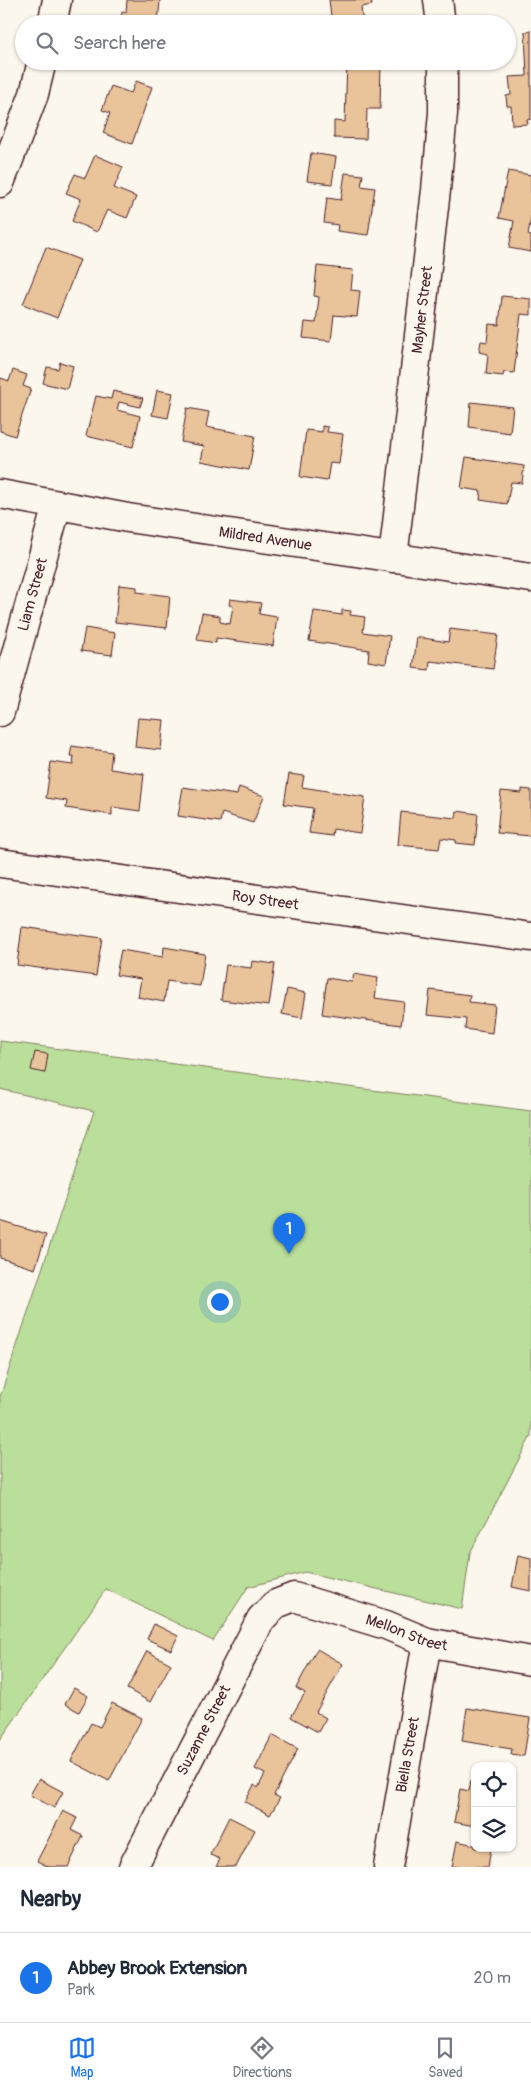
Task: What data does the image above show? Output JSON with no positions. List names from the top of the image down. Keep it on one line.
{"streets":{"street":["Mayher Street","Mildred Avenue","Liam Street","Roy Street","Mellon Street","Suzanne Street","Biella Street"]},"crossings":[["Mayher Street","Mildred Avenue"],["Mildred Avenue","Liam Street"],["Mellon Street","Suzanne Street"],["Mellon Street","Biella Street"]],"page":{"search":"Search here","pins":"1","heading":"Nearby","list":[{"mark":"1","name":"Abbey Brook Extension","note":"Park","value":"20 m"}],"nav":["Map","Directions","Saved"]}}
